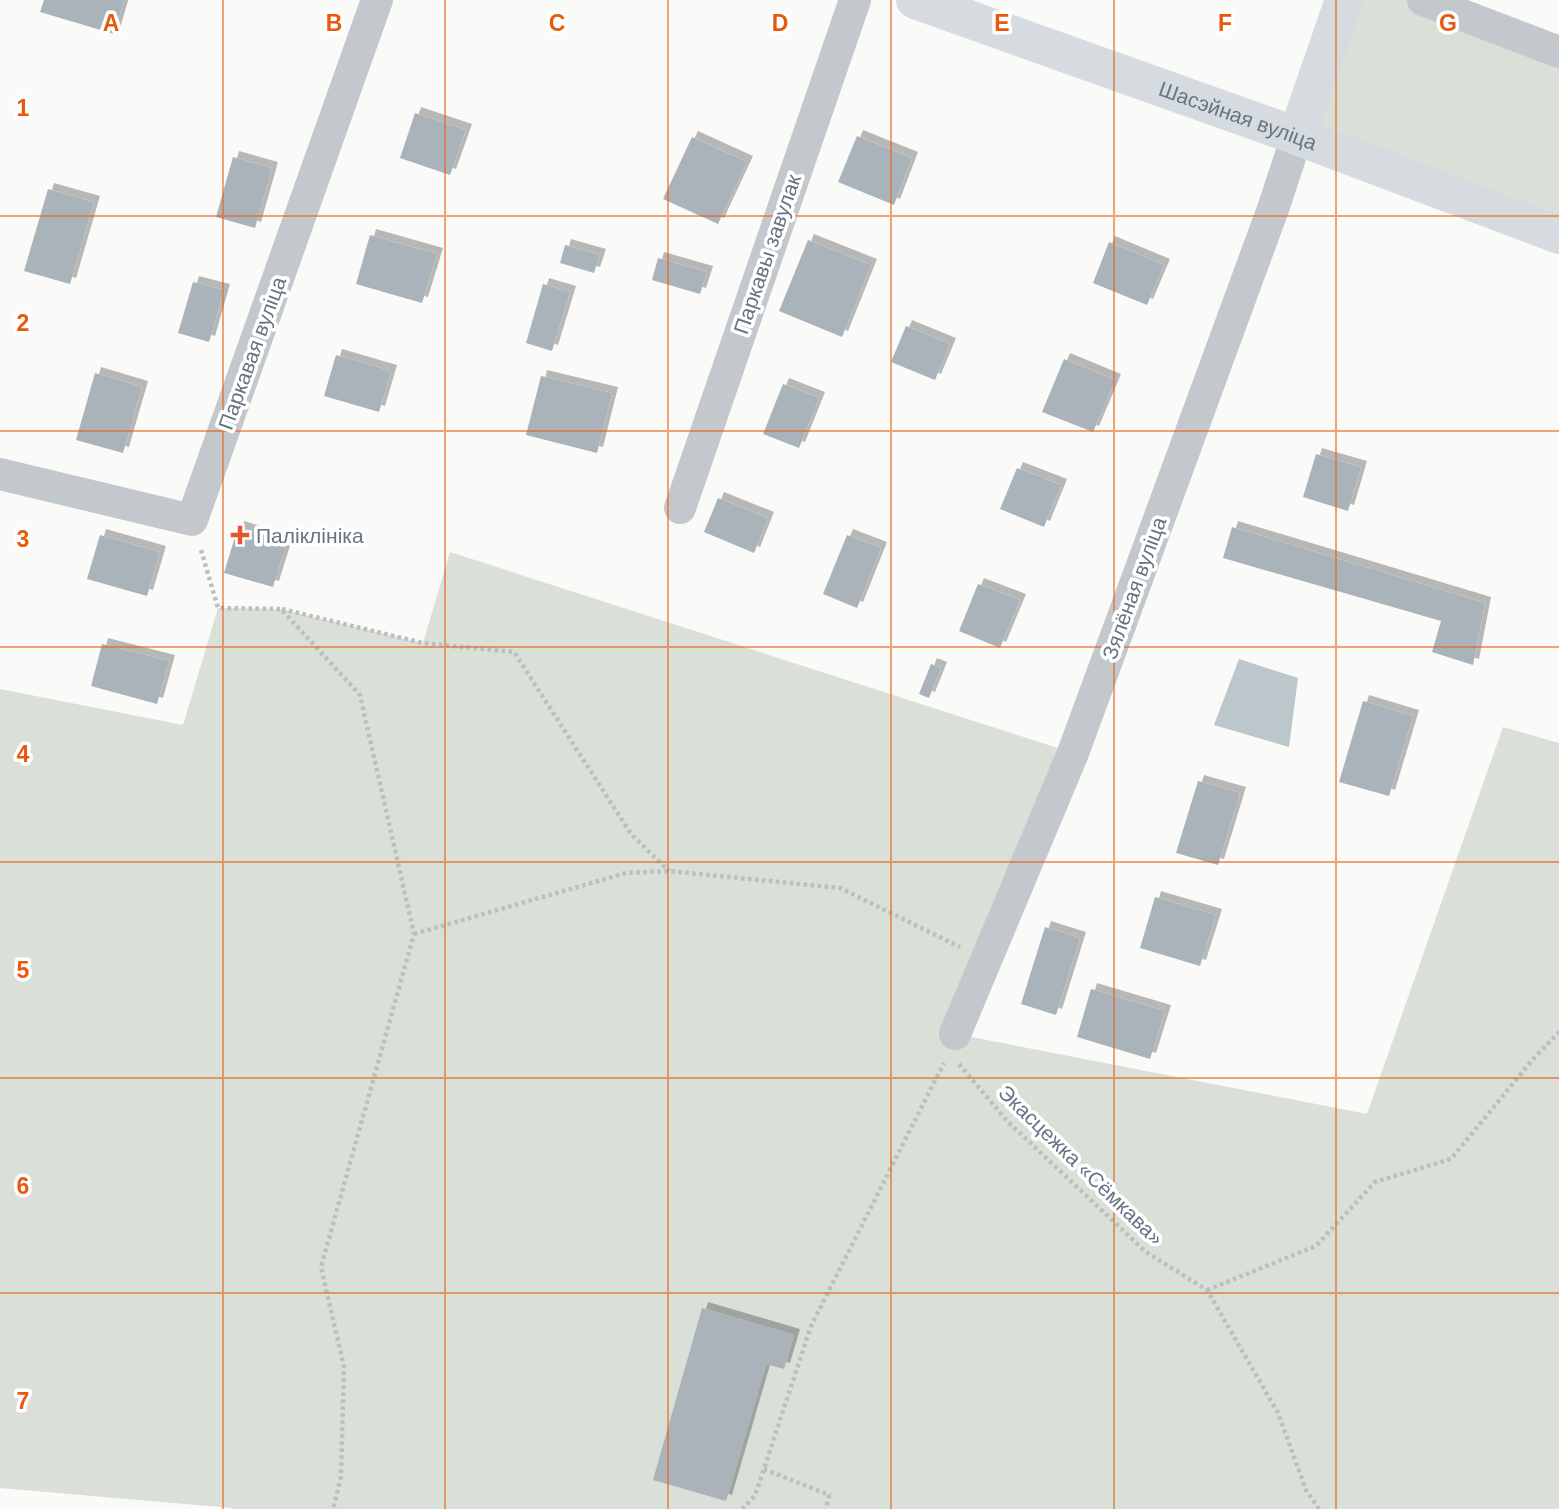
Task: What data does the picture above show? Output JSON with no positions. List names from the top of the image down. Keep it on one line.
{"streets":{"main road":["Шасэйная вуліца"],"street":["Паркавы завулак","Паркавая вуліца","Зялёная вуліца"],"path":["Экасцежка «Сёмкава»"]},"crossings":[["Шасэйная вуліца","Зялёная вуліца"],["Зялёная вуліца","Экасцежка «Сёмкава»"]],"places":{"health":["Паліклініка"]},"grid":{"columns":["A","B","C","D","E","F","G"],"rows":["1","2","3","4","5","6","7"]}}
